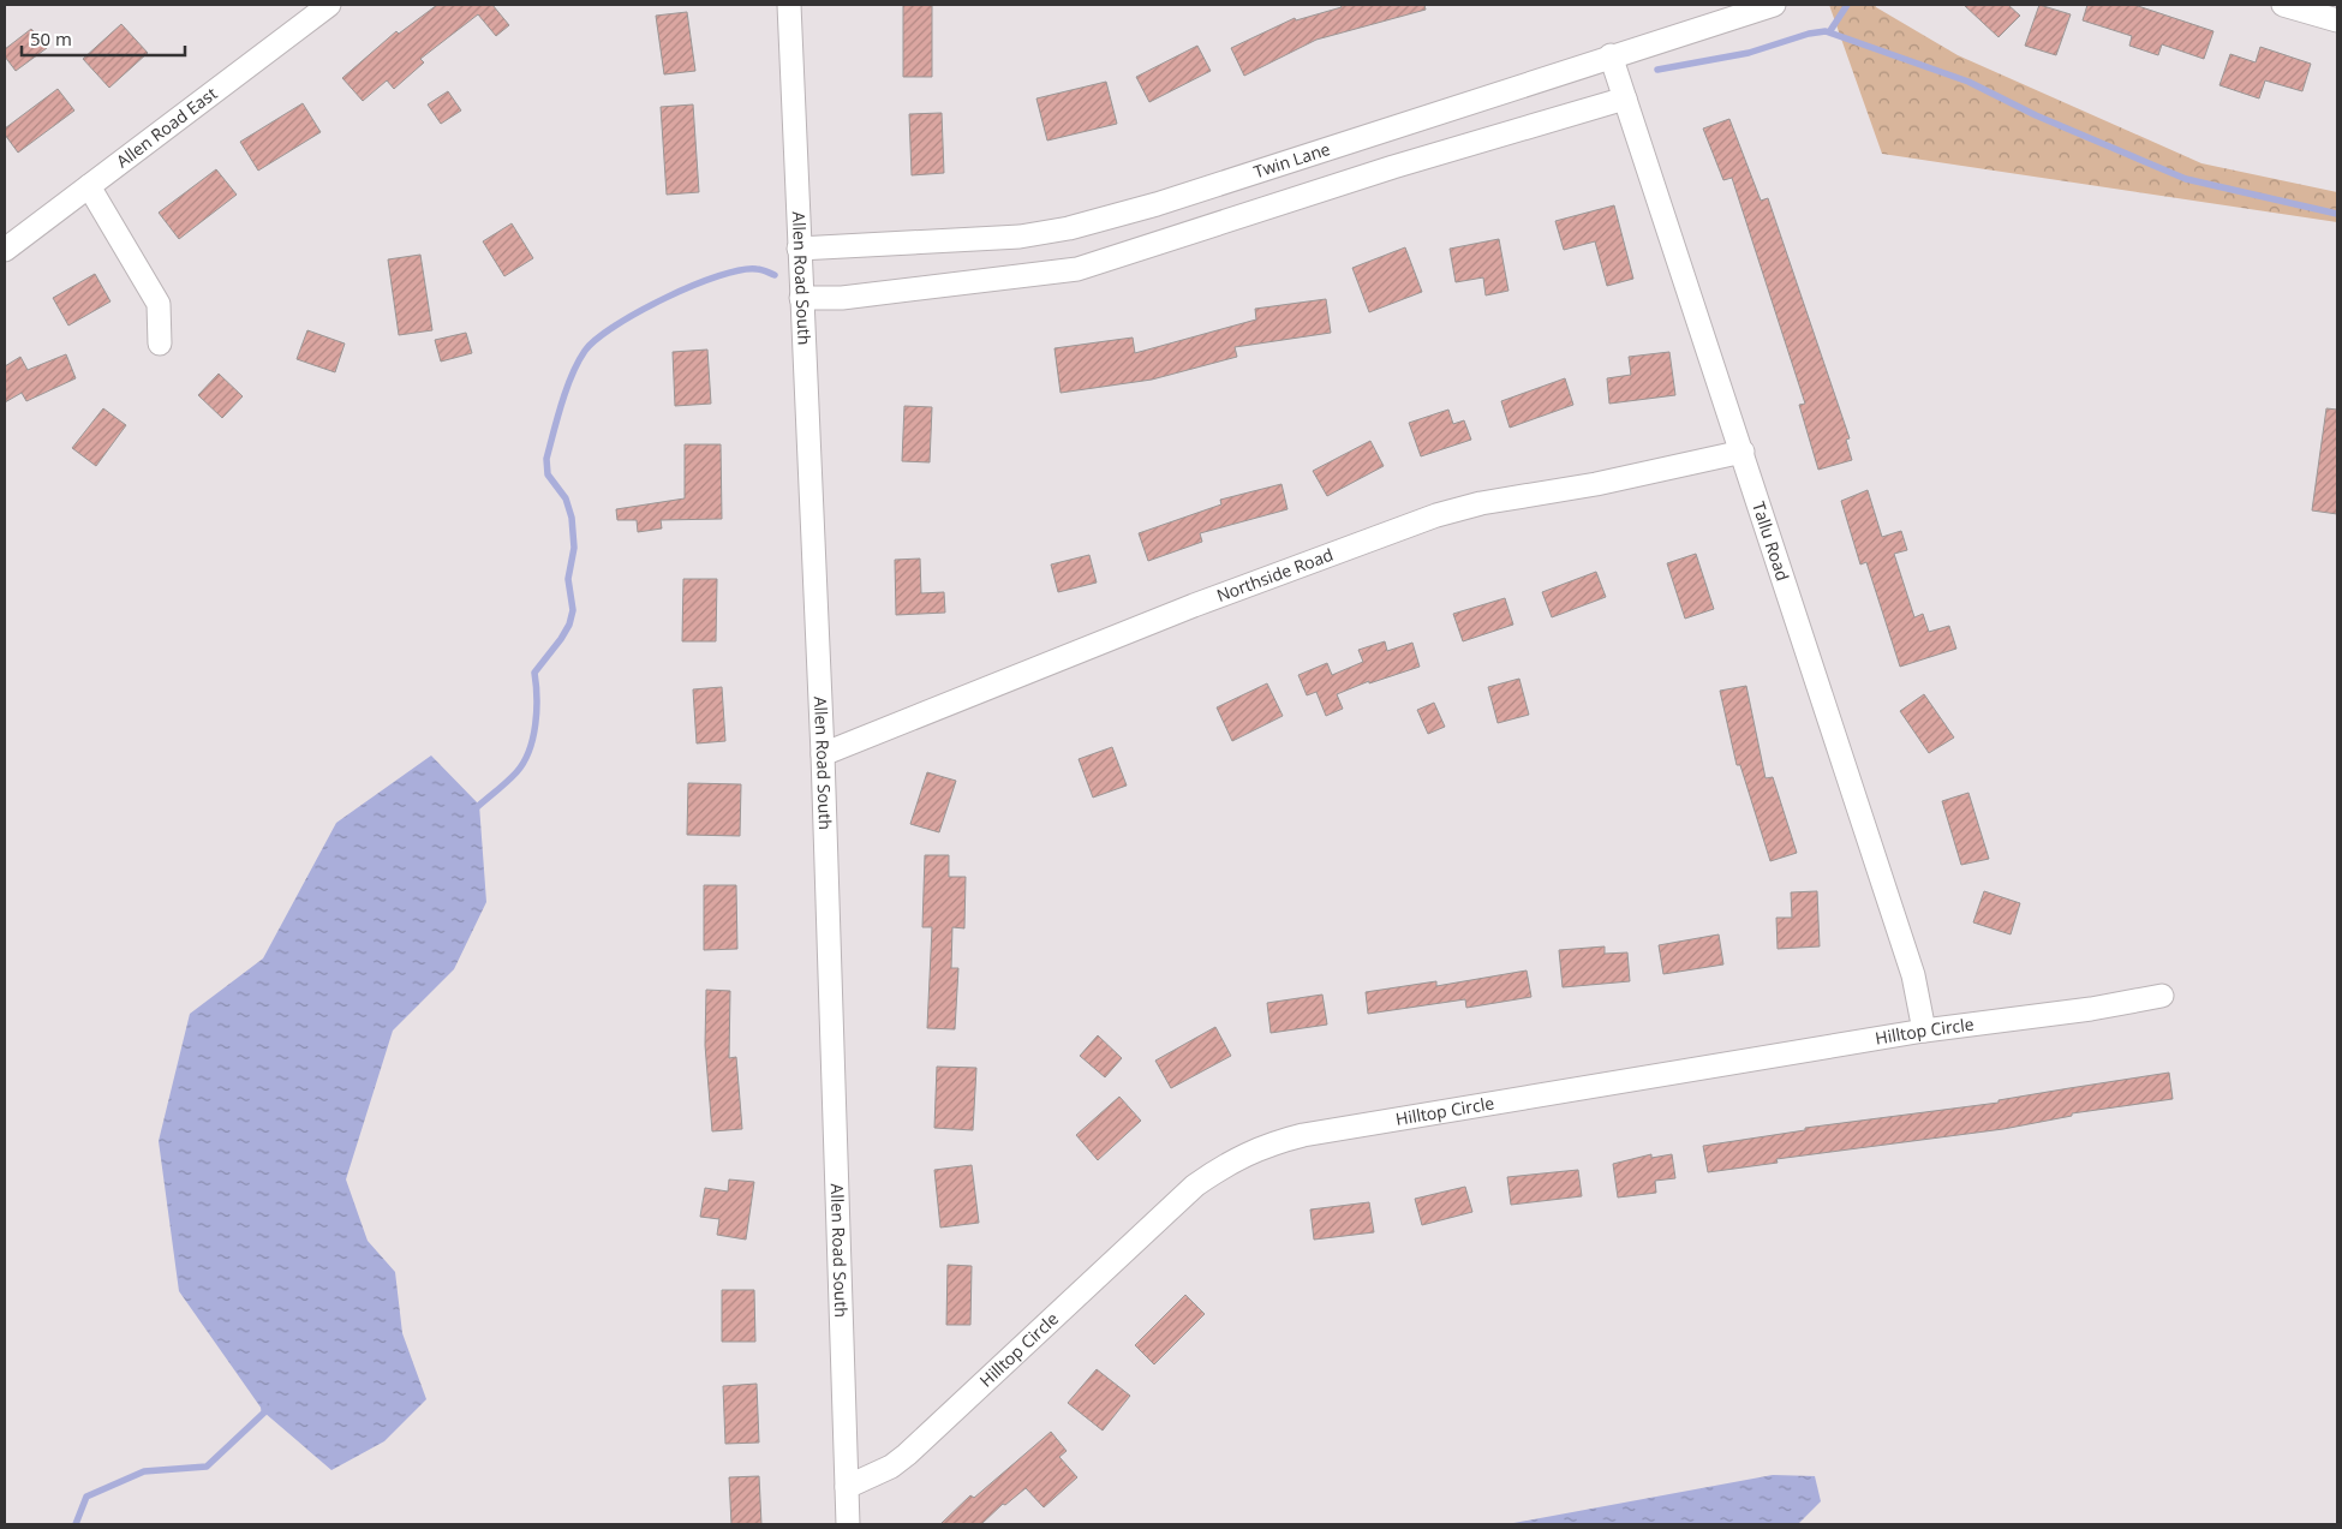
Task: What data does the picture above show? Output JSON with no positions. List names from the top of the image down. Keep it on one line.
{"streets":{"street":["Allen Road East","Twin Lane","Allen Road South","Tallu Road","Northside Road","Hilltop Circle"]},"crossings":[["Twin Lane","Allen Road South"],["Twin Lane","Tallu Road"],["Allen Road South","Northside Road"],["Allen Road South","Hilltop Circle"],["Tallu Road","Northside Road"],["Tallu Road","Hilltop Circle"]],"scale_bar":"50 m"}
